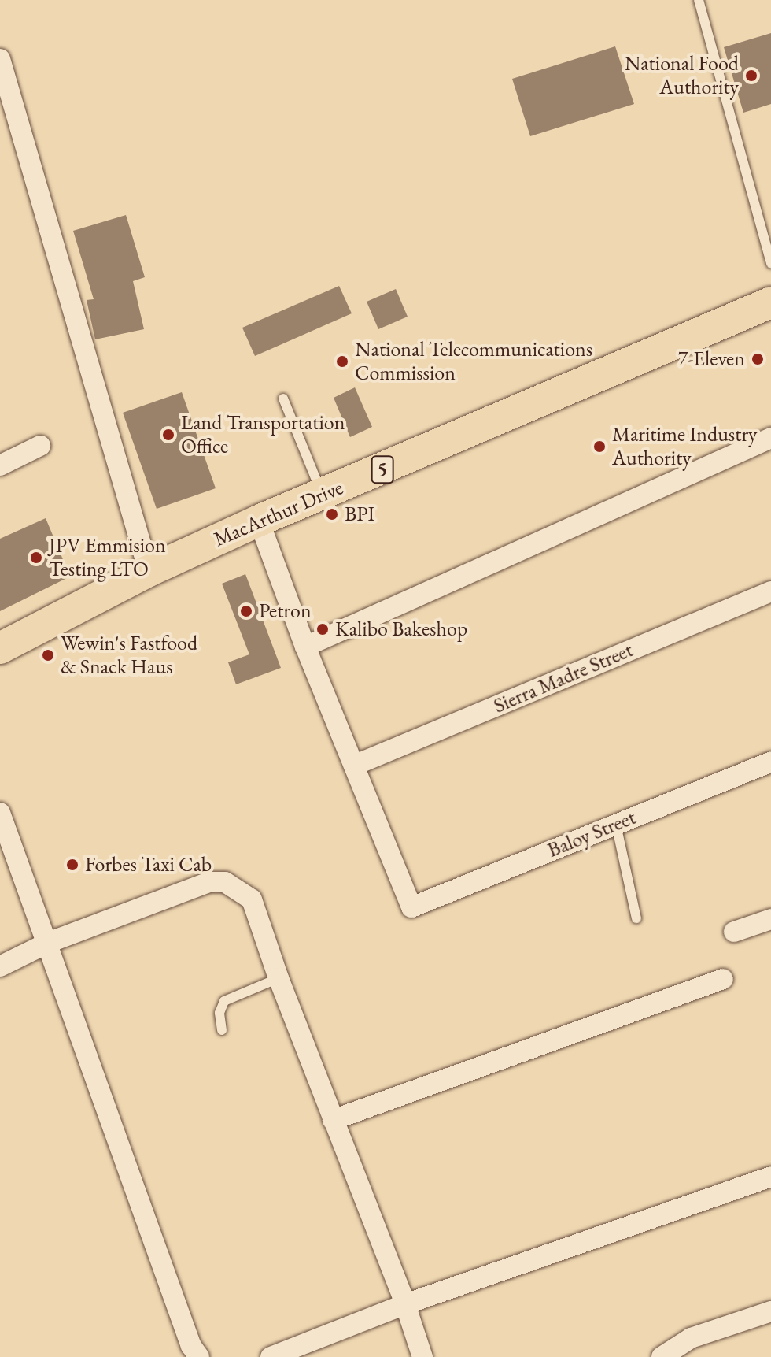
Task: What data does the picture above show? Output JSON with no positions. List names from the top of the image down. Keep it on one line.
{"streets":{"main road":["5","MacArthur Drive"],"street":["Sierra Madre Street","Baloy Street"]},"crossings":[["Sierra Madre Street","Baloy Street"]],"places":["National Food Authority","7-Eleven","National Telecommunications Commission","Land Transportation Office","Maritime Industry Authority","BPI","JPV Emmision Testing LTO","Petron","Kalibo Bakeshop","Wewin's Fastfood & Snack Haus","Forbes Taxi Cab"]}
